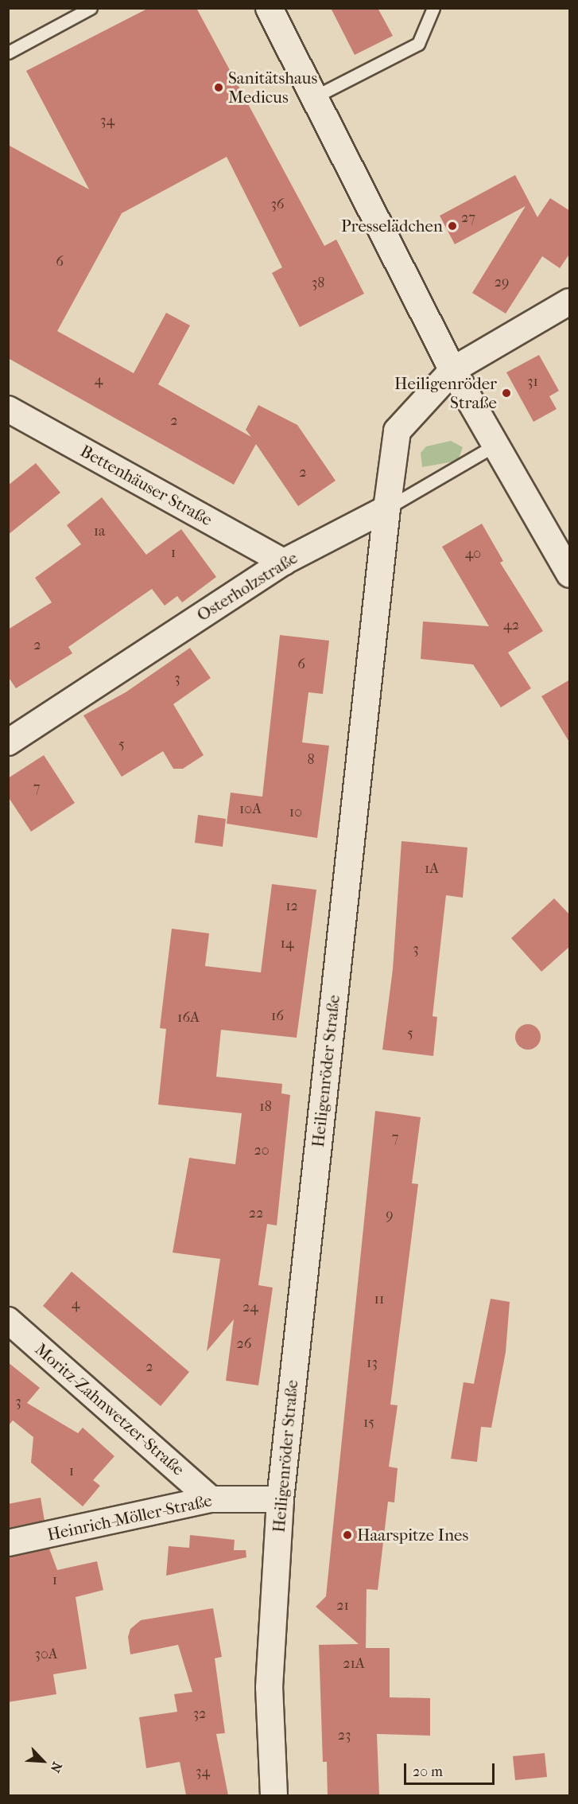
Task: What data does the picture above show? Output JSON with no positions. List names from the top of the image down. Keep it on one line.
{"streets":{"street":["Bettenhäuser Straße","Osterholzstraße","Heiligenröder Straße","Moritz-Zahnwetzer-Straße","Heinrich-Möller-Straße"]},"crossings":[["Bettenhäuser Straße","Osterholzstraße"],["Osterholzstraße","Heiligenröder Straße"],["Heiligenröder Straße","Heinrich-Möller-Straße"],["Moritz-Zahnwetzer-Straße","Heinrich-Möller-Straße"]],"places":["Sanitätshaus Medicus","Presselädchen","Heiligenröder Straße","Haarspitze Ines"],"house_numbers":["34","36","27","6","29","38","4","31","2","2","1a","1","40","42","2","6","3","5","8","7","10A","10","1A","12","14","3","16","16A","5","18","7","20","22","9","11","4","24","26","13","2","3","15","1","1","21","30A","21A","32","23","34"],"scale_bar":"20 m","north":"bottom right"}
